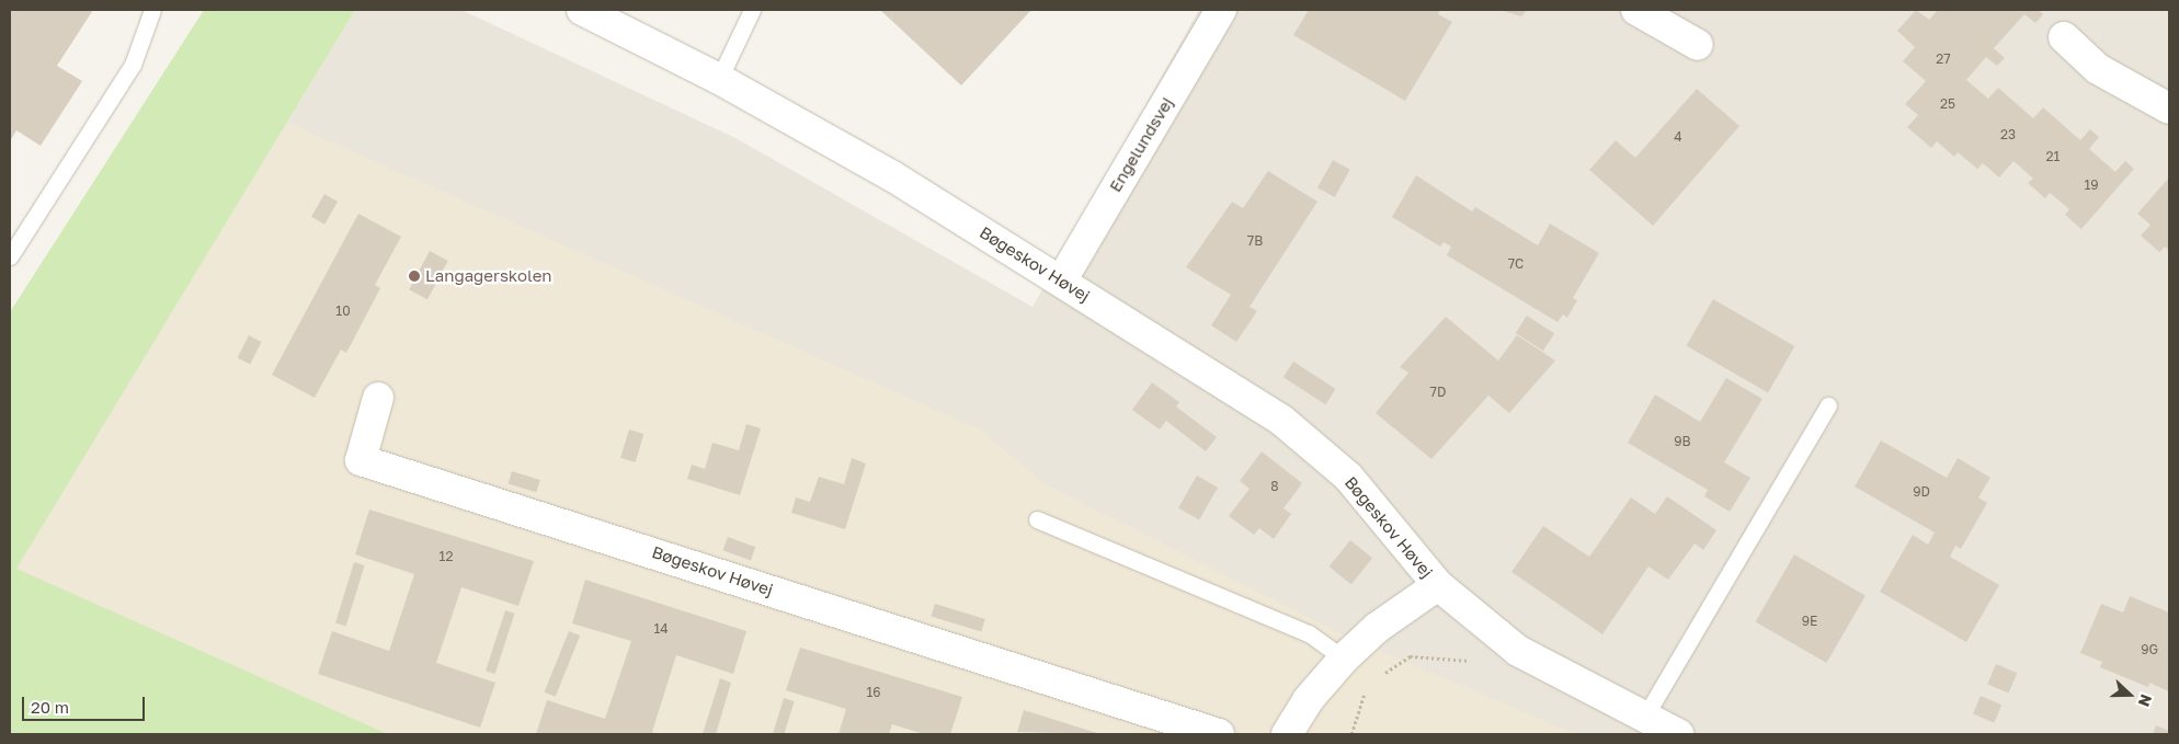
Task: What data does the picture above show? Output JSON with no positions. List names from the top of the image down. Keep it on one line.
{"streets":{"street":["Engelundsvej","Bøgeskov Høvej"]},"crossings":[["Engelundsvej","Bøgeskov Høvej"]],"places":["Langagerskolen"],"house_numbers":["27","25","23","4","21","19","7B","7C","10","7D","9B","8","9D","12","9E","14","9G","16"],"scale_bar":"20 m","north":"right"}
